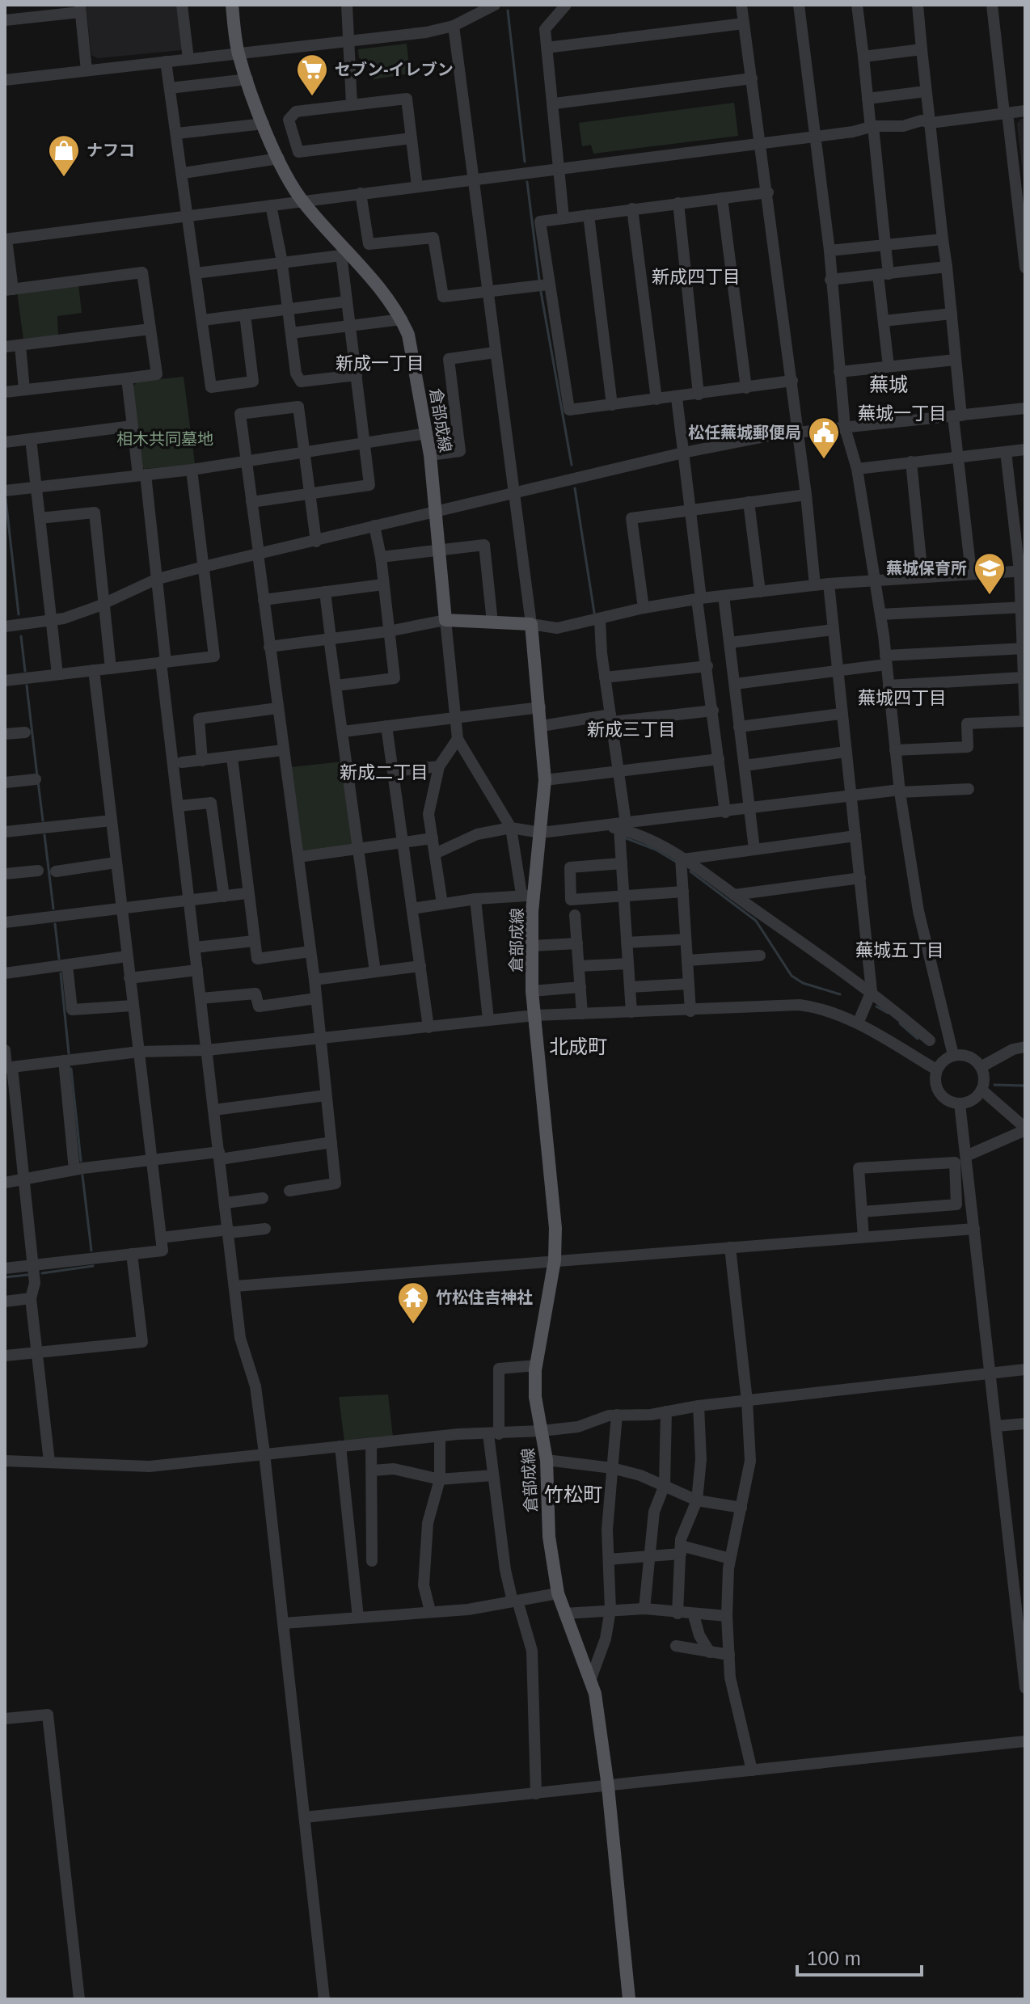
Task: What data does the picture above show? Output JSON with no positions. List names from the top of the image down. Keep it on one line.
{"streets":{"main road":["倉部成線"]},"districts":["新成四丁目","新成一丁目","蕪城","蕪城一丁目","蕪城四丁目","新成三丁目","新成二丁目","蕪城五丁目","北成町","竹松町"],"parks":["相木共同墓地"],"places":{"supermarket":["セブン-イレブン"],"shop":["ナフコ"],"public building":["松任蕪城郵便局"],"school or university":["蕪城保育所"],"temple":["竹松住吉神社"]},"scale_bar":"100 m"}
